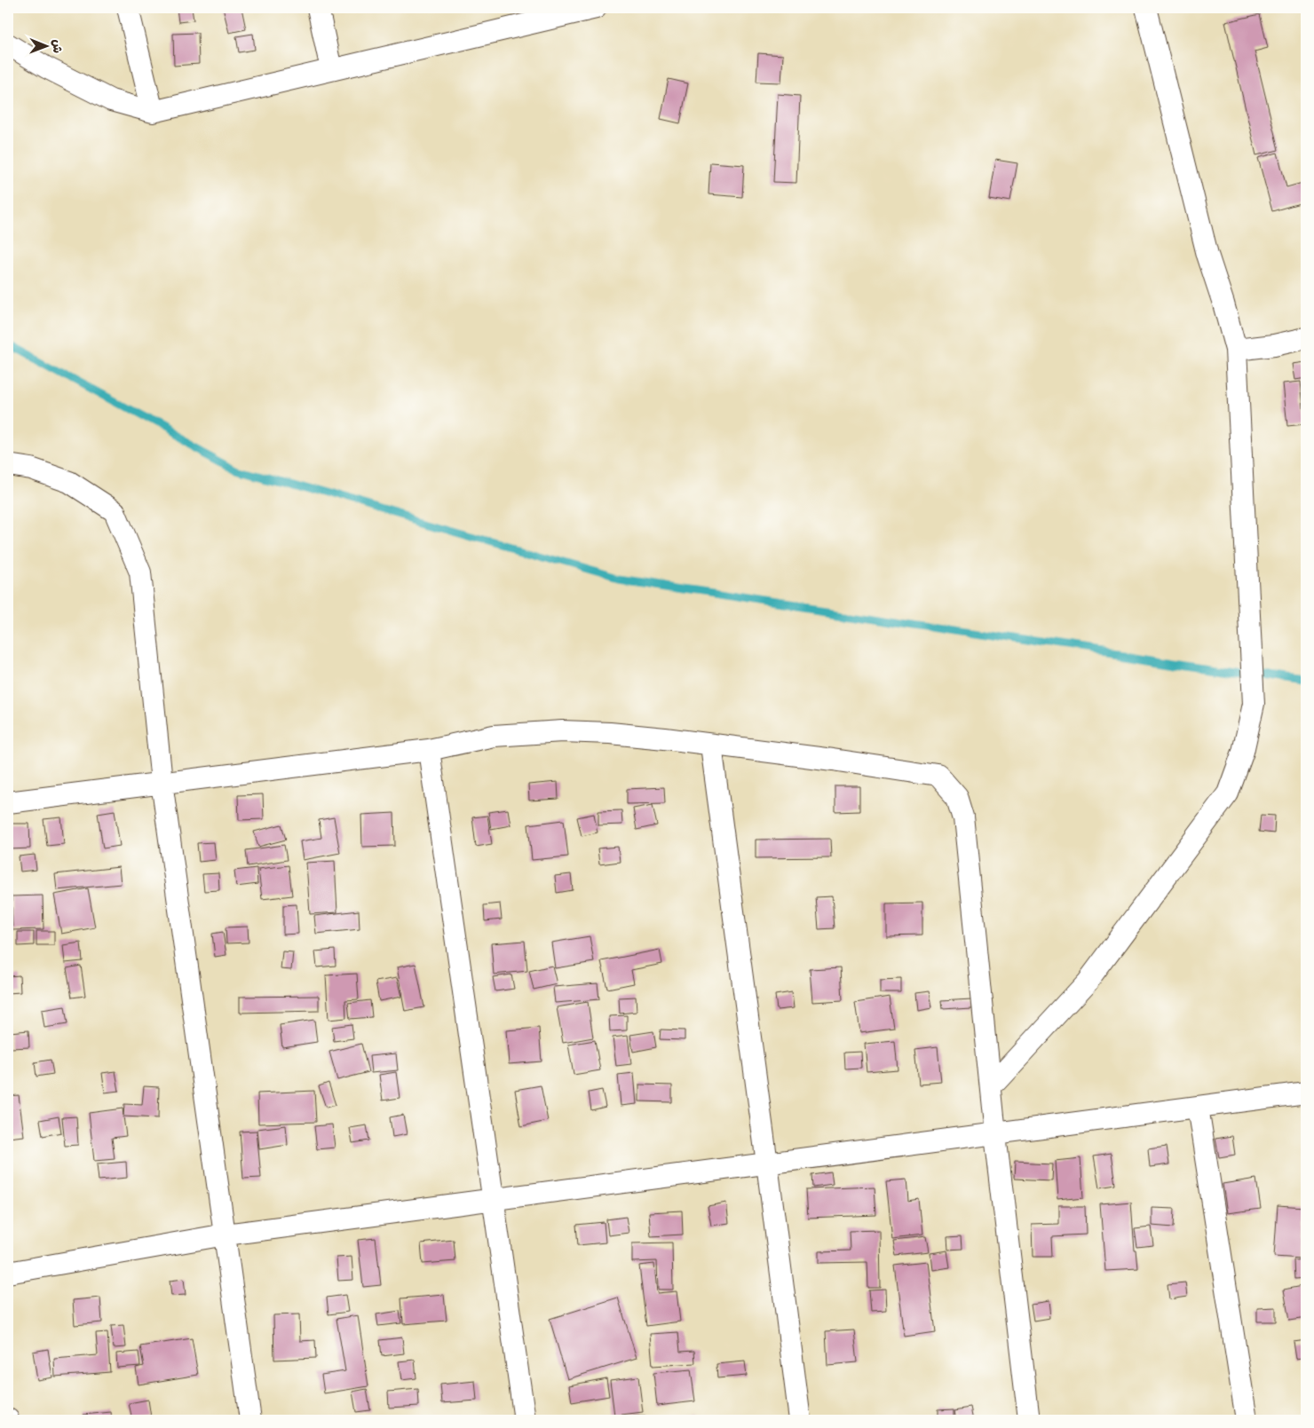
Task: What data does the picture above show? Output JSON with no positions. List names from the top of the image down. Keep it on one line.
{"north":"right"}
